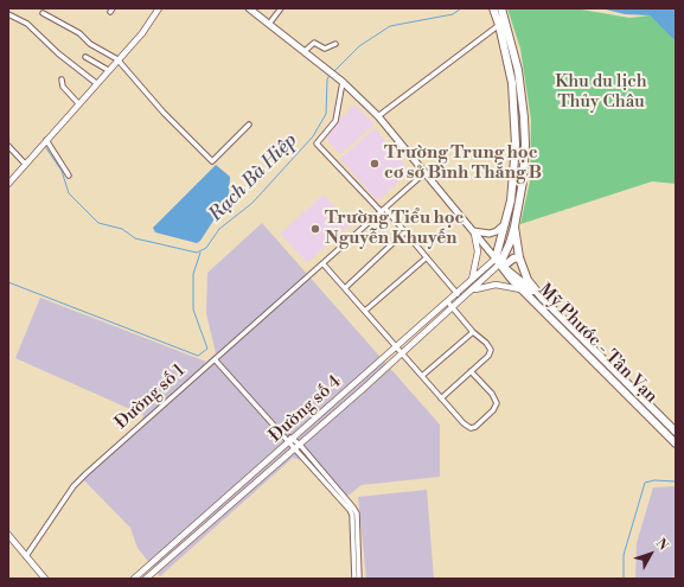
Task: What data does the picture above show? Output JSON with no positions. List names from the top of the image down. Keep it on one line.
{"streets":{"main road":["Mỹ Phước - Tân Vạn"],"street":["Đường số 1","Đường số 4"]},"crossings":[["Mỹ Phước - Tân Vạn","Đường số 4"]],"water":["Rạch Bà Hiệp"],"parks":["Khu du lịch Thủy Châu"],"places":["Trường Trung học cơ sở Bình Thắng B","Trường Tiểu học Nguyễn Khuyến"],"north":"top right"}
